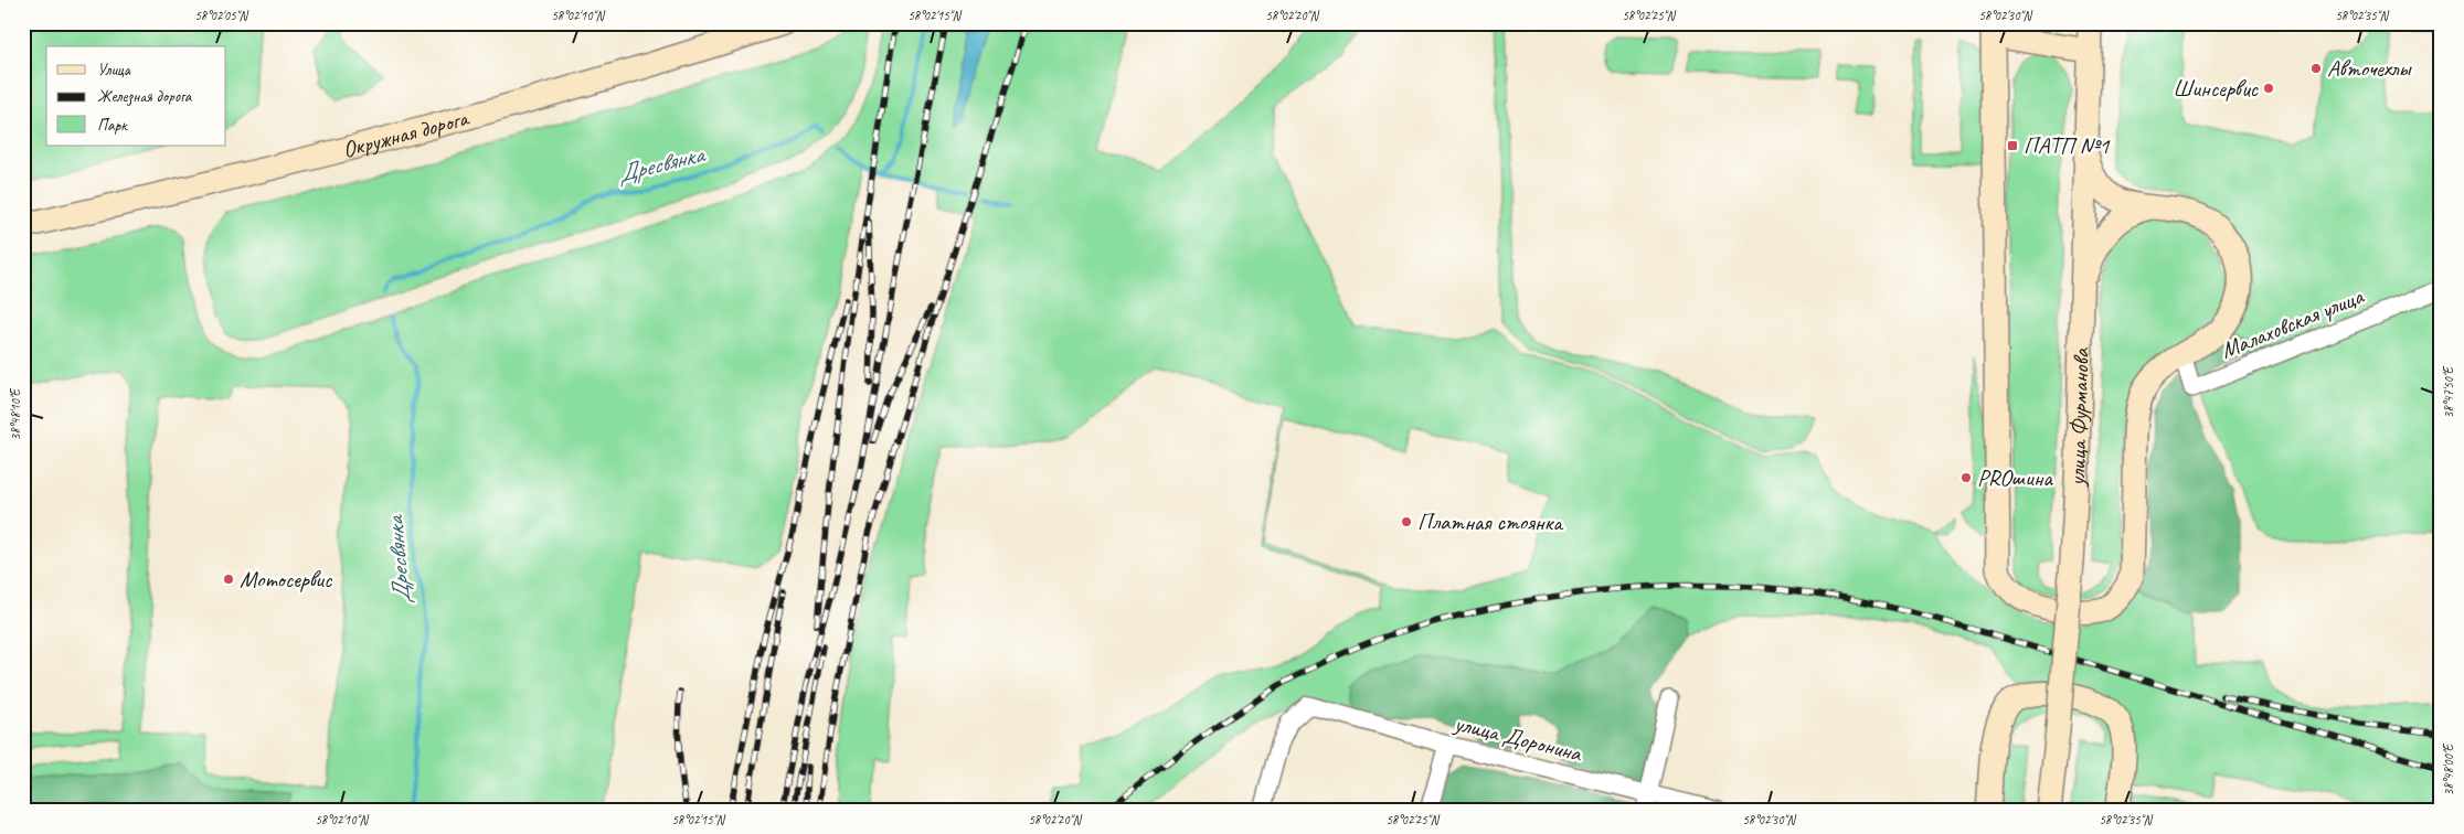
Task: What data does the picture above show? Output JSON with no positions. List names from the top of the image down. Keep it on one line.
{"streets":{"street":["Окружная дорога","Малаховская улица","улица Фурманова","улица Доронина"]},"water":["Дресвянка"],"places":{"other":["Авточехлы","Шинсервис","PROшина","Платная стоянка","Мотосервис"],"transit":["ПАТП №1"]},"legend":["Улица","Железная дорога","Парк"],"coordinates":["58°02'05\"N","58°02'10\"N","58°02'15\"N","58°02'20\"N","58°02'25\"N","58°02'30\"N","58°02'35\"N","38°47'50\"E","38°48'10\"E","38°48'00\"E"]}
